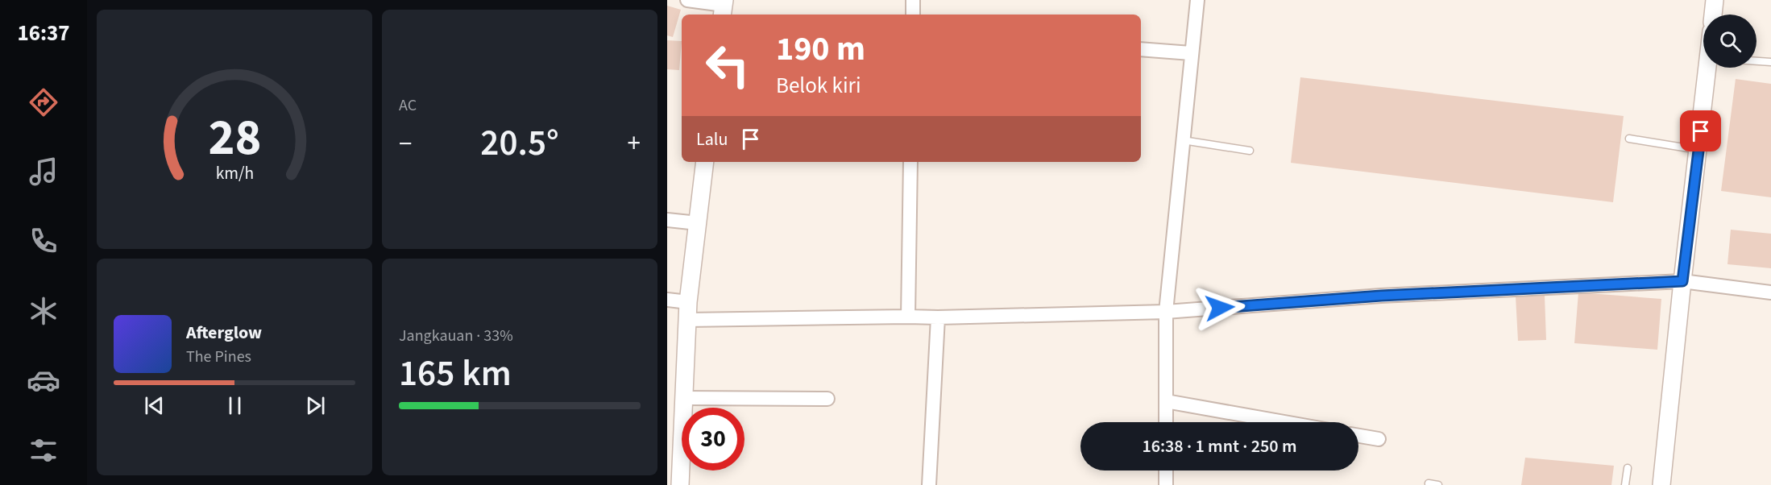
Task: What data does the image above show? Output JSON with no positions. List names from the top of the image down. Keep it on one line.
{"page":{"tabs":"16:37","tile":["AC",["Jangkauan · 33%","165 km"]],"turn":["190 m","Belok kiri"],"then":"Lalu","heat":["−","20.5°","+"],"song":["Afterglow","The Pines"],"limit":"30","trip":"16:38 · 1 mnt · 250 m","gauge":["28","km/h"]}}
